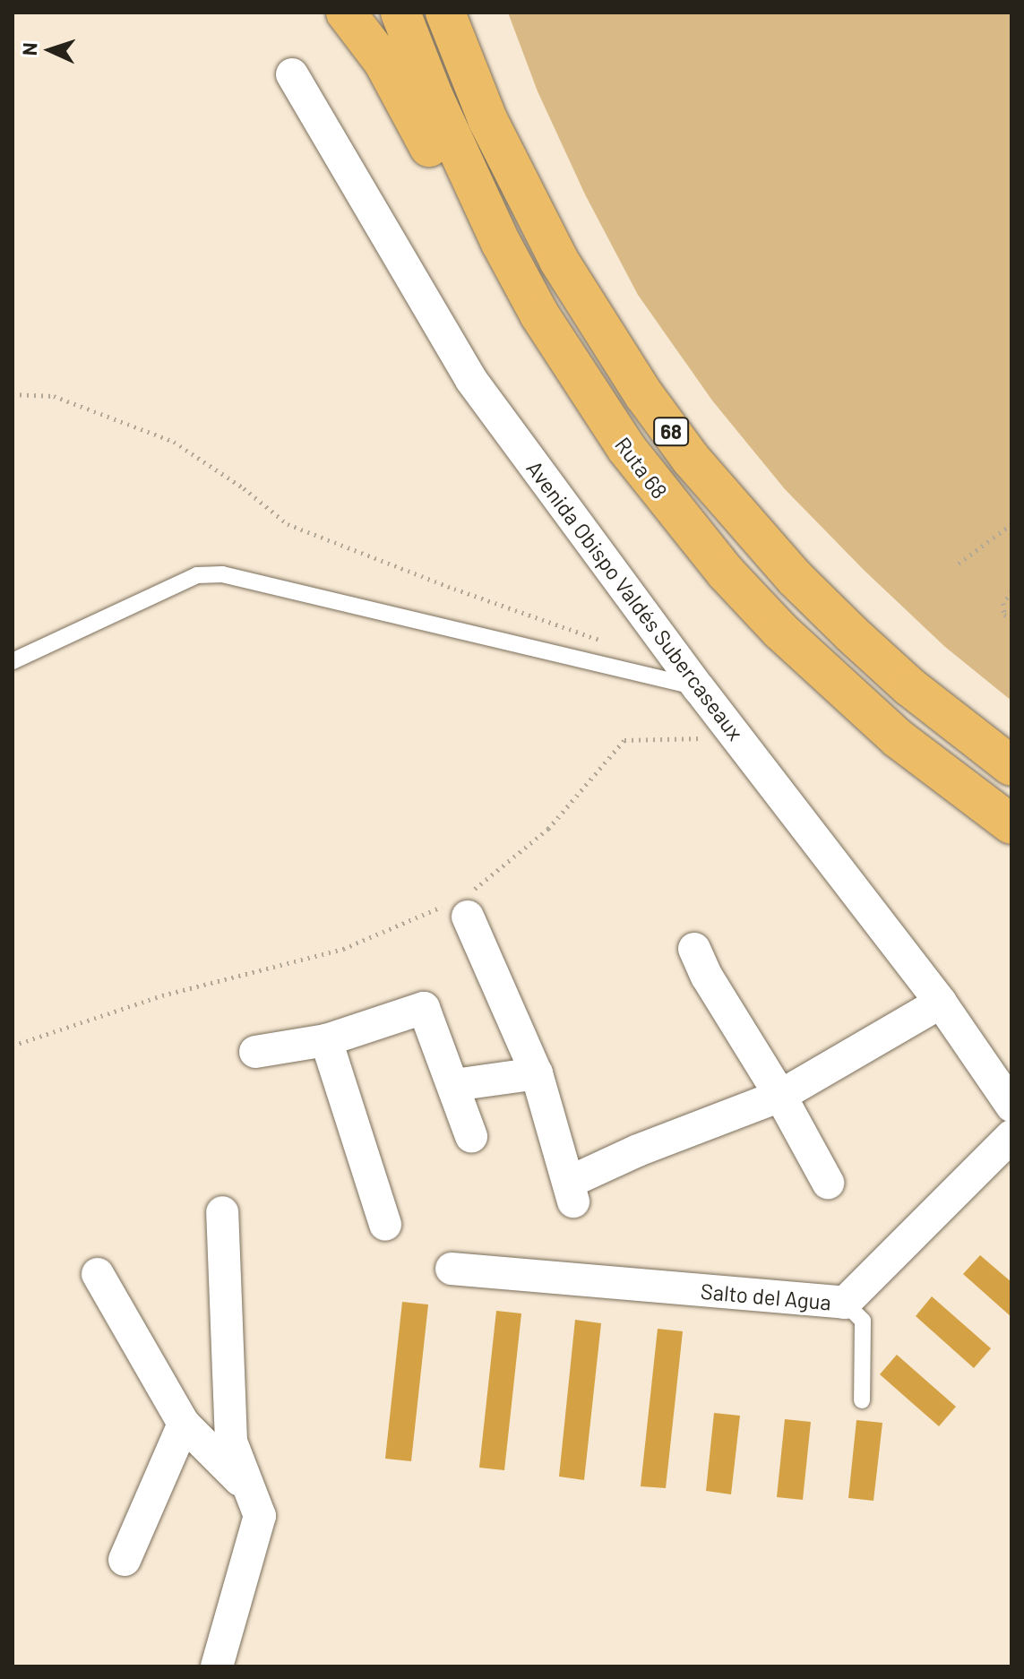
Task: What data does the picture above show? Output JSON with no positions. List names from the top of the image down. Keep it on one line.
{"streets":{"highway":["68","Ruta 68"],"street":["Avenida Obispo Valdés Subercaseaux","Salto del Agua"]},"north":"left"}
